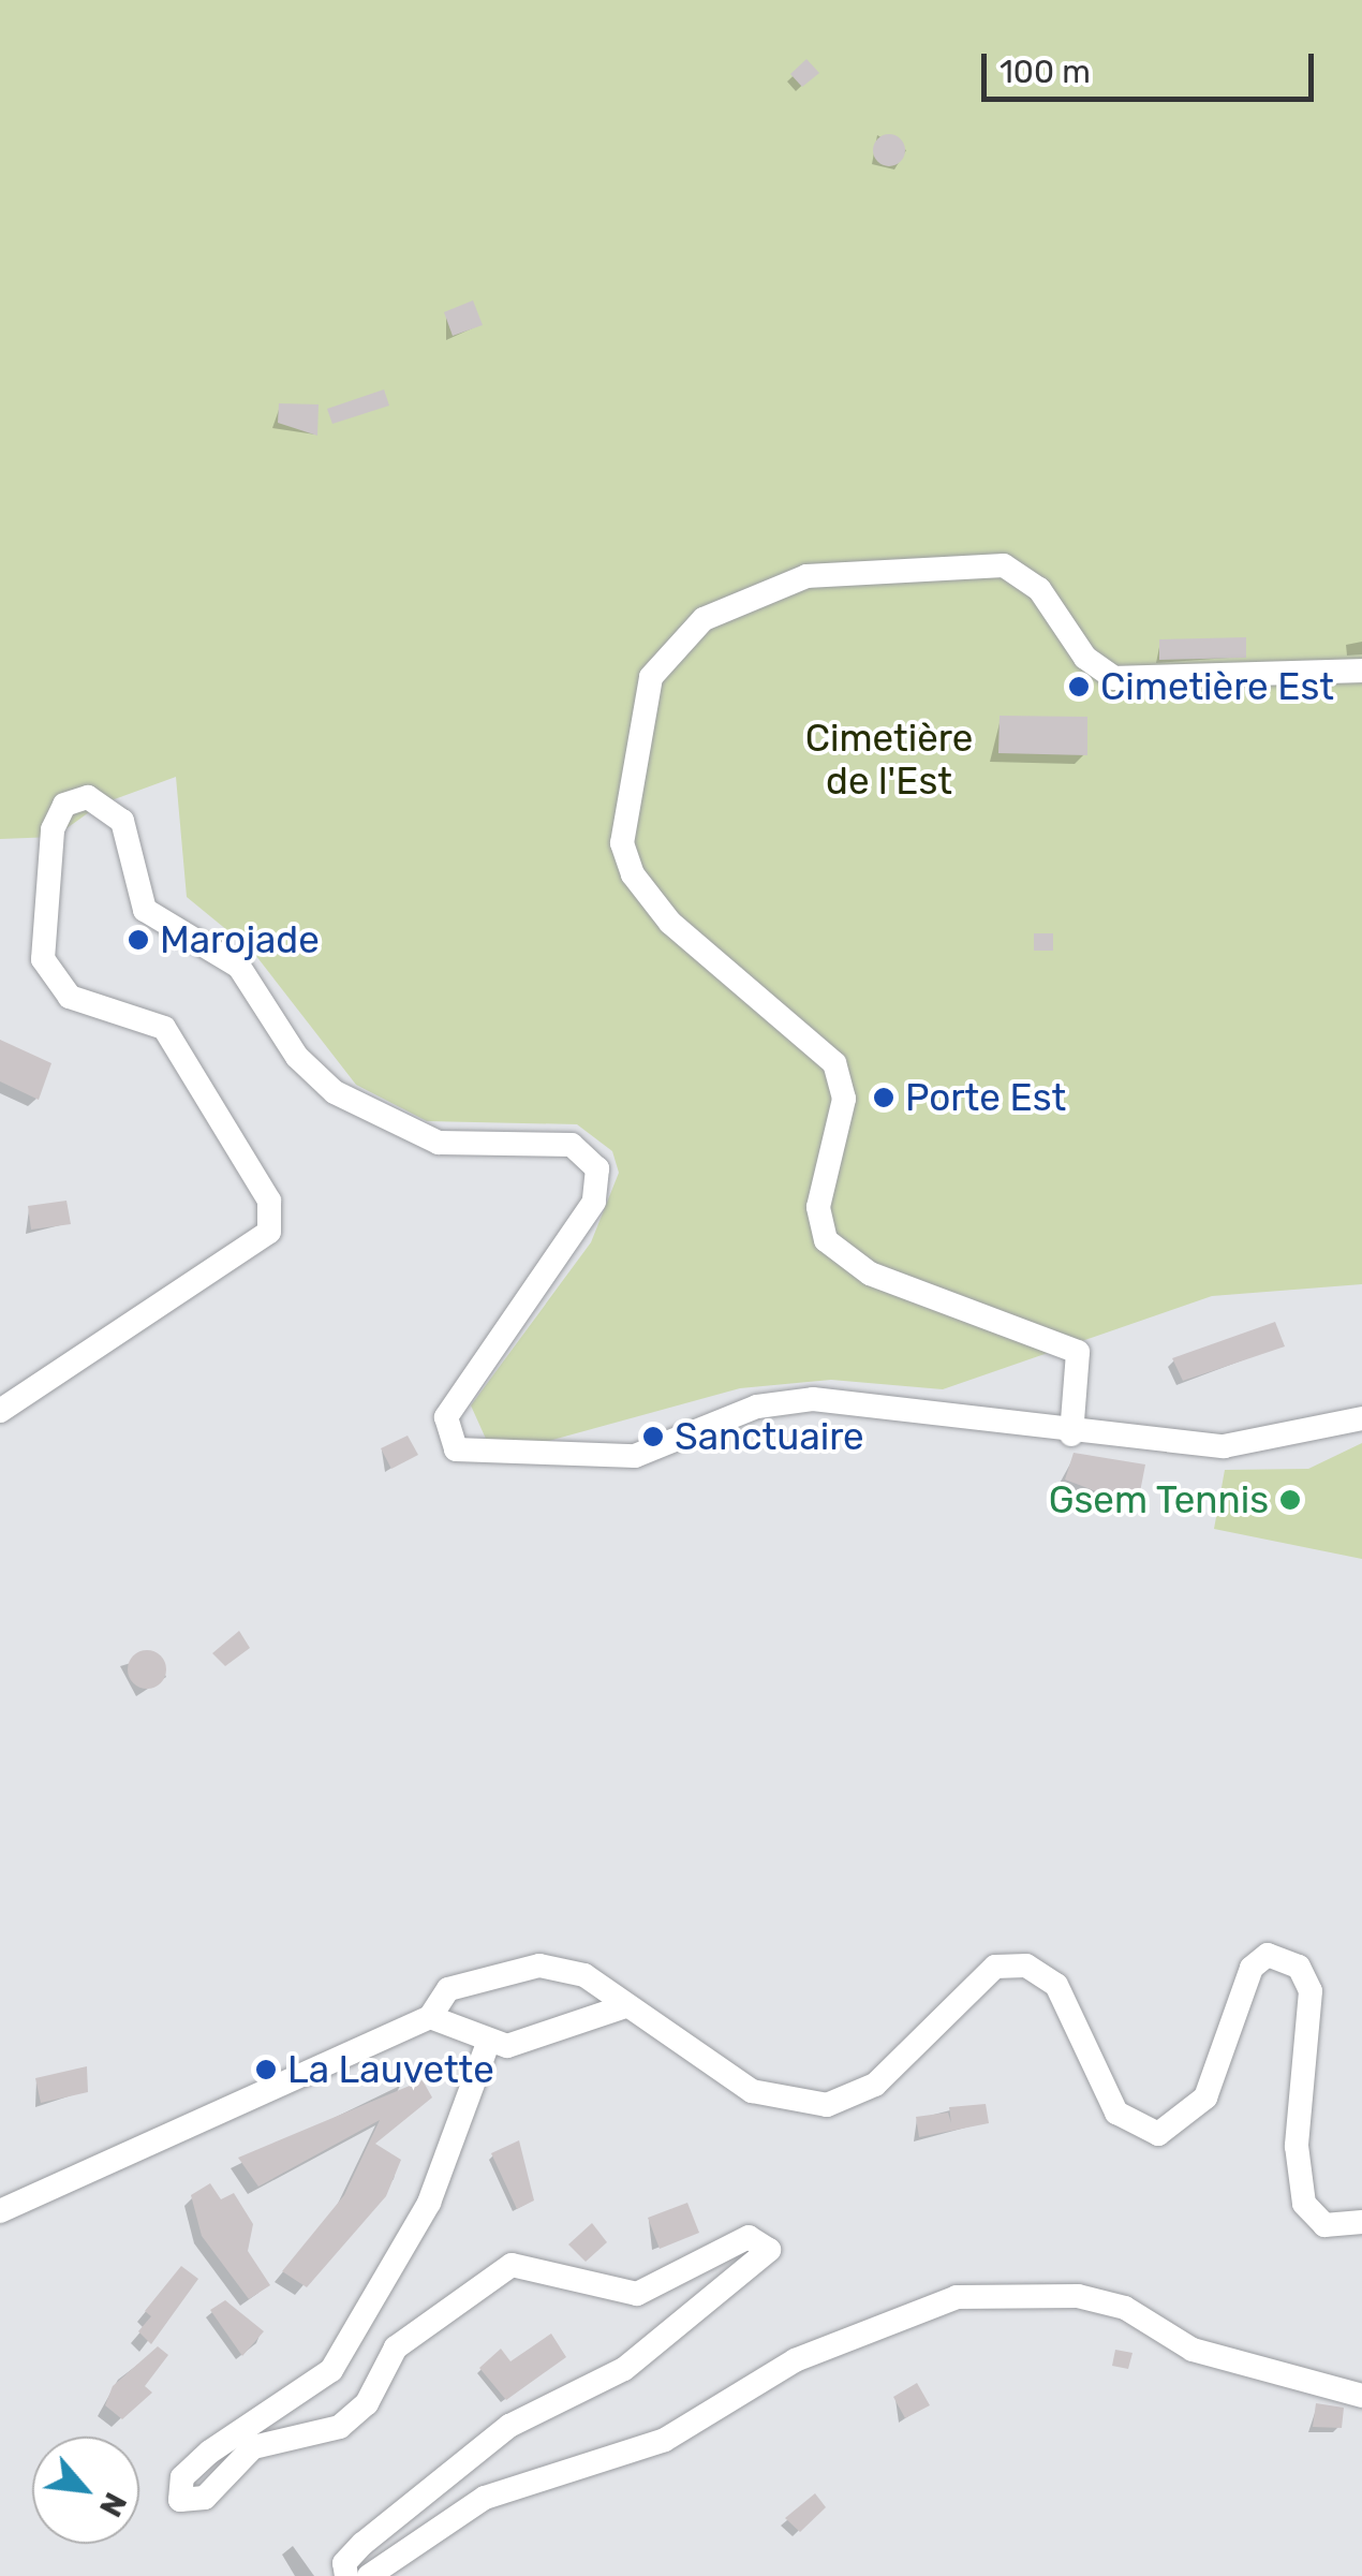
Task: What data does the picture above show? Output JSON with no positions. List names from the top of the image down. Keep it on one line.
{"parks":["Cimetière de l'Est"],"places":["Cimetière Est","Marojade","Porte Est","Sanctuaire","Gsem Tennis","La Lauvette"],"scale_bar":"100 m","north":"bottom right"}
